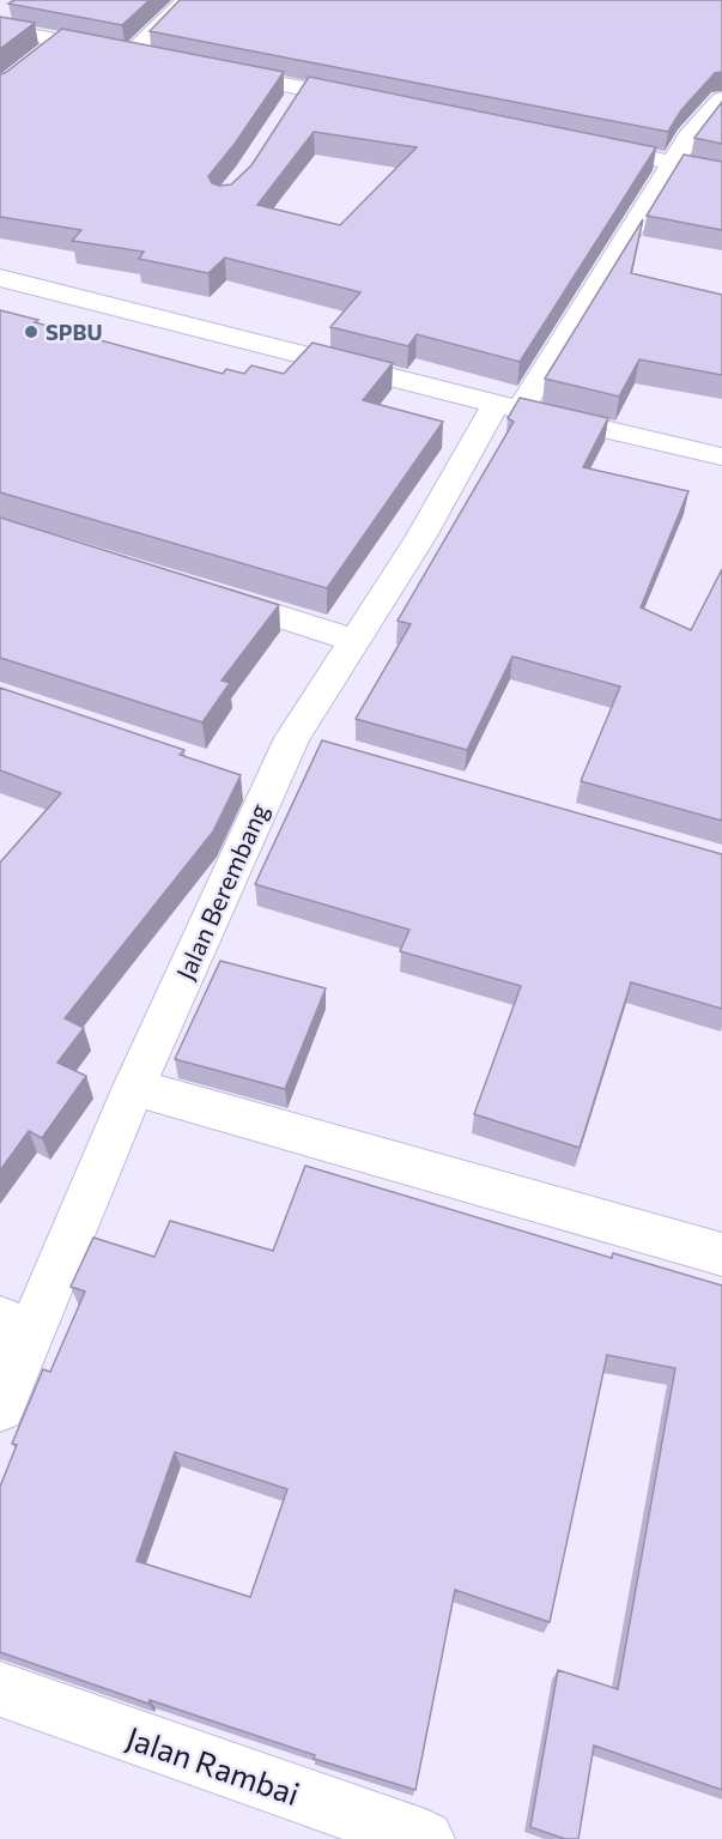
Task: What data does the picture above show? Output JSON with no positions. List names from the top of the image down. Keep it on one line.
{"streets":{"street":["Jalan Berembang","Jalan Rambai"]},"places":["SPBU"]}
